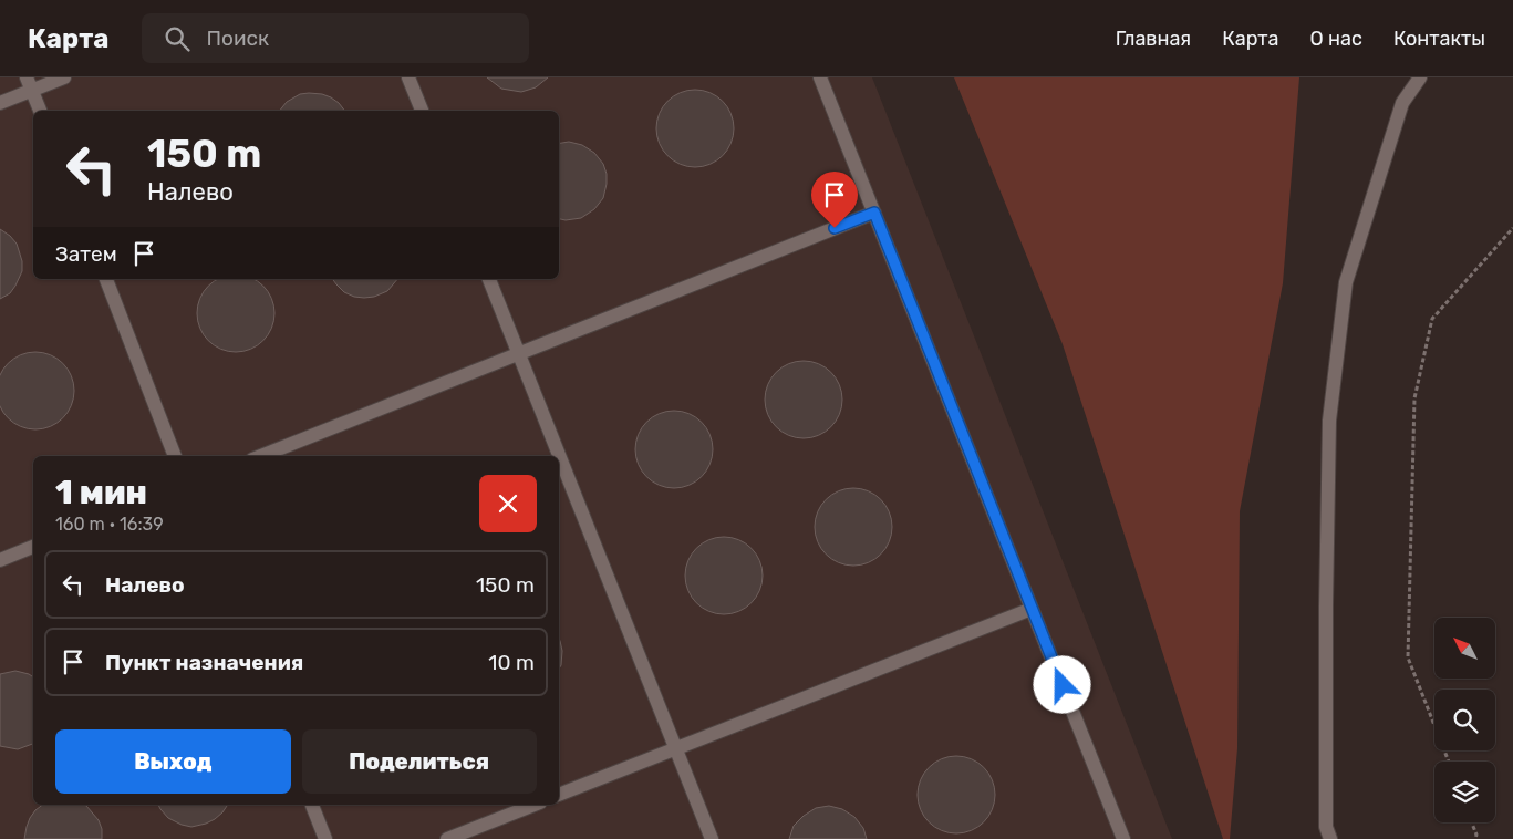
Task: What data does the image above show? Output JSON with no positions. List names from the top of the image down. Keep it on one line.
{"north":"top left","page":{"header":"Карта","search":"Поиск","nav":["Главная","Карта","О нас","Контакты"],"turn":["150 m","Налево"],"then":"Затем","heading":["1 мин","160 m · 16:39"],"list":[{"name":"Налево","value":"150 m"},{"name":"Пункт назначения","value":"10 m"}],"buttons":["Выход","Поделиться"]}}
